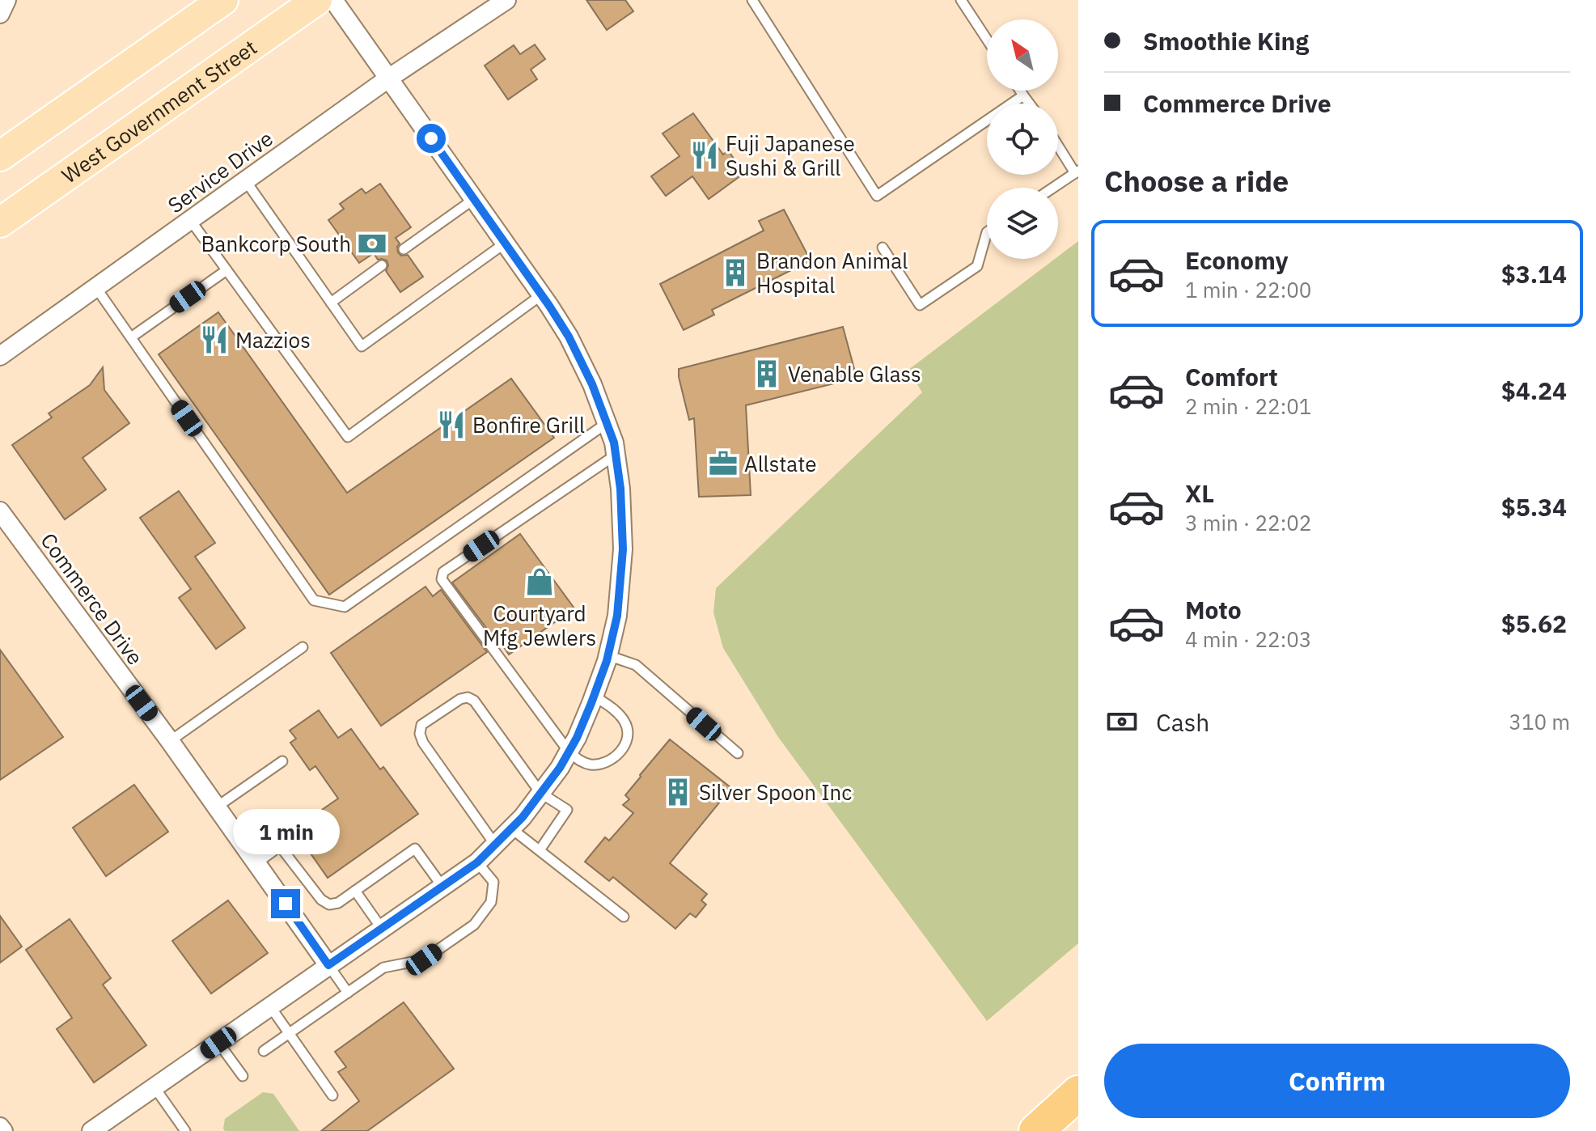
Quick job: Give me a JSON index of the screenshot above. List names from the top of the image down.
{
  "streets": {
    "main road": ["West Government Street"],
    "street": ["Service Drive", "Commerce Drive"]
  },
  "places": {
    "restaurant": ["Fuji Japanese Sushi & Grill", "Mazzios", "Bonfire Grill"],
    "bank": ["Bankcorp South"],
    "building": ["Brandon Animal Hospital", "Venable Glass", "Silver Spoon Inc"],
    "office": ["Allstate"],
    "shop": ["Courtyard Mfg Jewlers"]
  },
  "north": "top left",
  "page": {
    "banner": ["Smoothie King", "Commerce Drive"],
    "heading": "Choose a ride",
    "list": [
      {
        "name": "Economy",
        "note": "1 min · 22:00",
        "value": "$3.14"
      },
      {
        "name": "Comfort",
        "note": "2 min · 22:01",
        "value": "$4.24"
      },
      {
        "name": "XL",
        "note": "3 min · 22:02",
        "value": "$5.34"
      },
      {
        "name": "Moto",
        "note": "4 min · 22:03",
        "value": "$5.62"
      }
    ],
    "pay": ["Cash", "310 m"],
    "bubble": "1 min",
    "buttons": "Confirm"
  }
}
